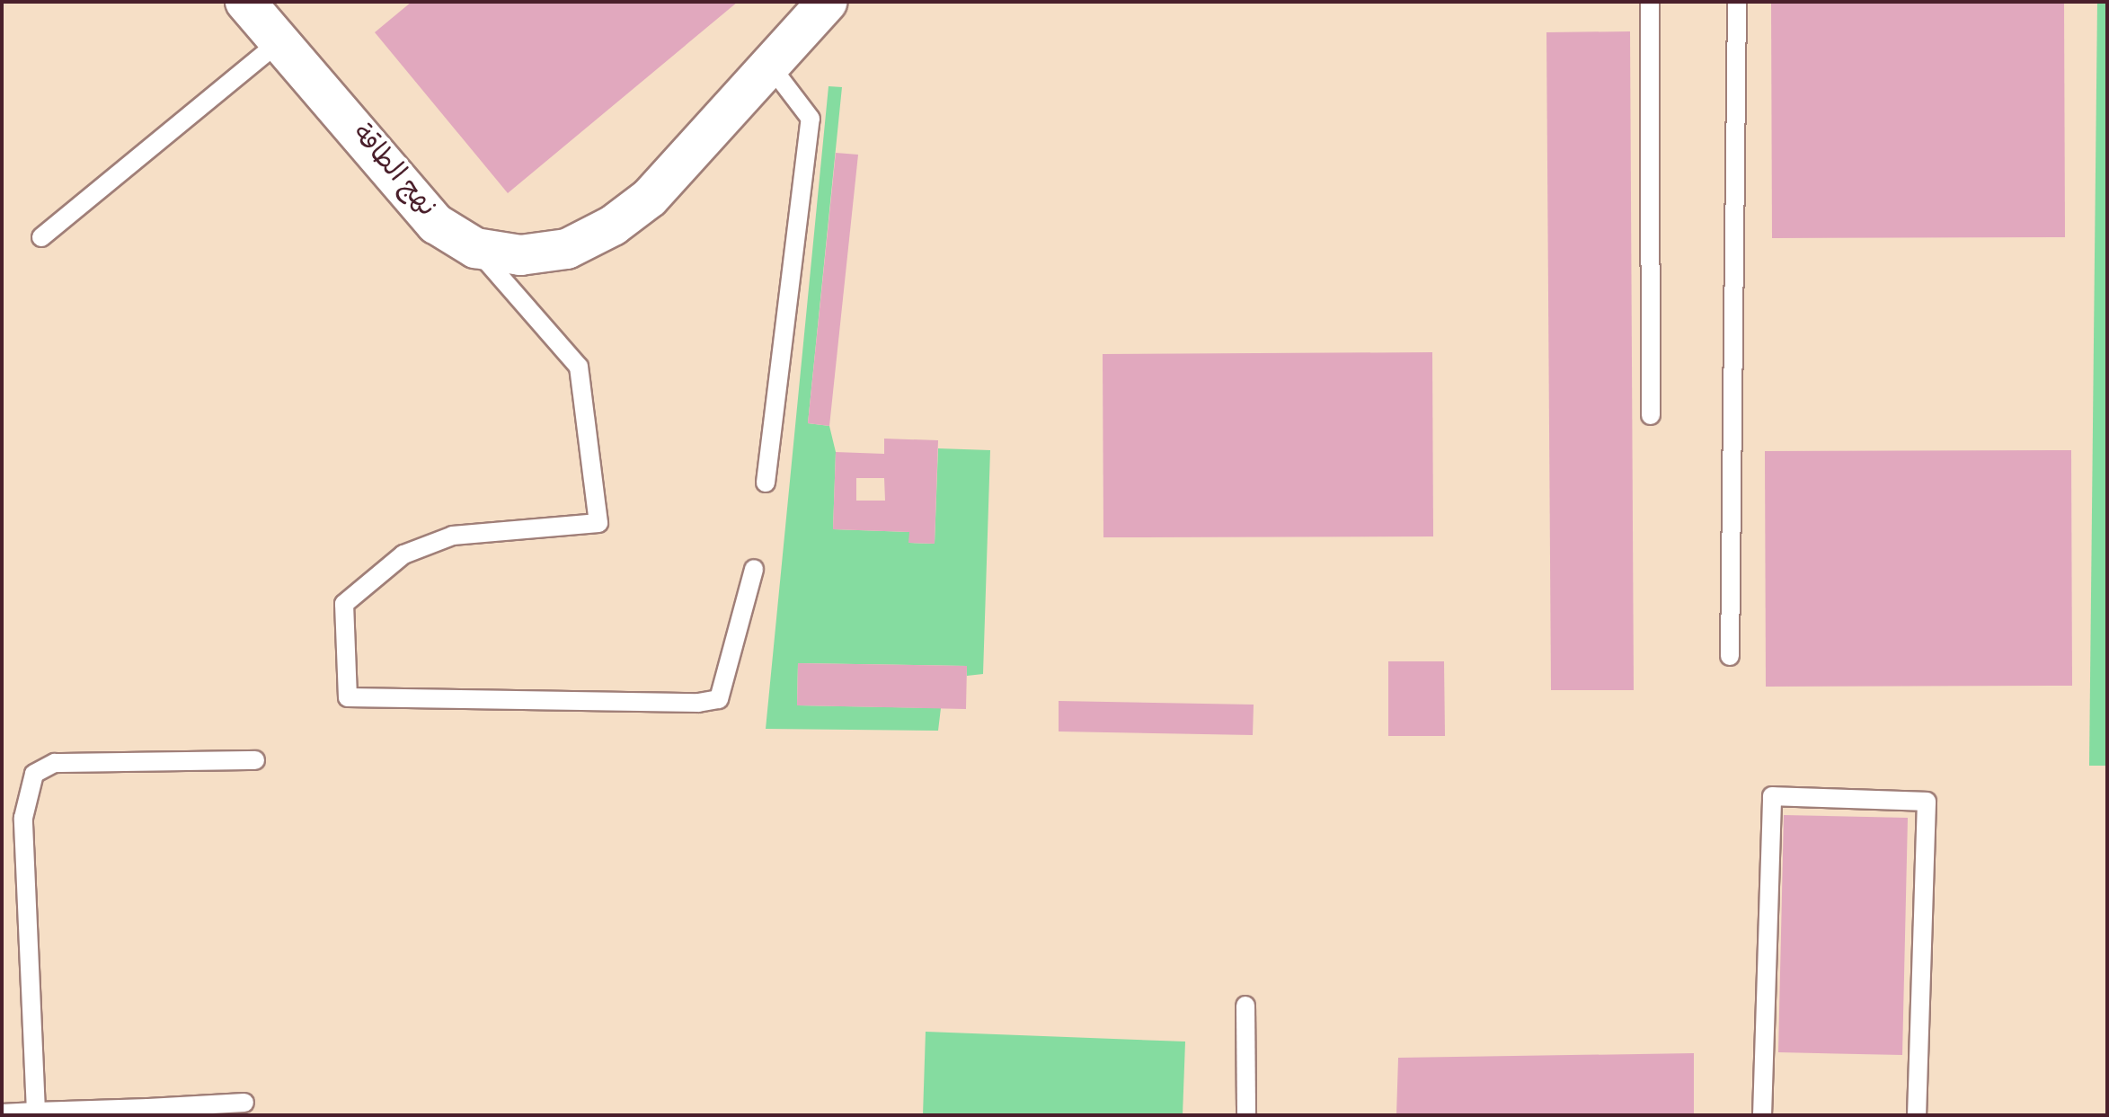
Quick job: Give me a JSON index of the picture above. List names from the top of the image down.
{
  "streets": {
    "street": ["نهج الطاقة"]
  }
}
